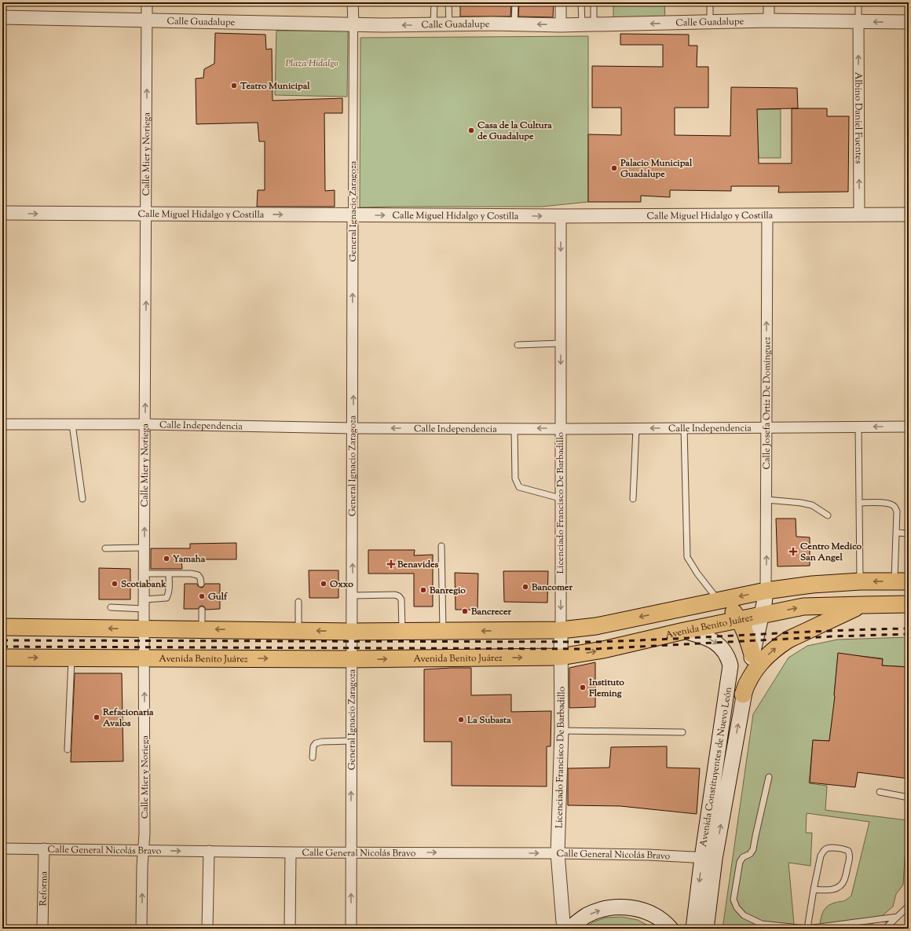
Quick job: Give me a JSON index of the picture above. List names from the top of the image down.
{
  "streets": {
    "main road": ["Avenida Benito Juárez", "Avenida Constituyentes de Nuevo León"],
    "street": [
      "Calle Guadalupe",
      "Albino Daniel Fuentes",
      "Calle Mier y Noriega",
      "General Ignacio Zaragoza",
      "Calle Miguel Hidalgo y Costilla",
      "Calle Josefa Ortiz De Domínguez",
      "Calle Independencia",
      "Licenciado Francisco De Barbadillo",
      "Calle General Nicolás Bravo",
      "Reforma"
    ]
  },
  "crossings": [
    ["Calle Guadalupe", "Albino Daniel Fuentes"],
    ["Calle Guadalupe", "Calle Mier y Noriega"],
    ["Calle Guadalupe", "General Ignacio Zaragoza"],
    ["Albino Daniel Fuentes", "Calle Miguel Hidalgo y Costilla"],
    ["Calle Mier y Noriega", "Calle Miguel Hidalgo y Costilla"],
    ["Calle Mier y Noriega", "Calle Independencia"],
    ["Calle Mier y Noriega", "Avenida Benito Juárez"],
    ["Calle Mier y Noriega", "Calle General Nicolás Bravo"],
    ["General Ignacio Zaragoza", "Calle Miguel Hidalgo y Costilla"],
    ["General Ignacio Zaragoza", "Calle Independencia"],
    ["General Ignacio Zaragoza", "Avenida Benito Juárez"],
    ["General Ignacio Zaragoza", "Calle General Nicolás Bravo"],
    ["Calle Miguel Hidalgo y Costilla", "Calle Josefa Ortiz De Domínguez"],
    ["Calle Miguel Hidalgo y Costilla", "Licenciado Francisco De Barbadillo"],
    ["Calle Josefa Ortiz De Domínguez", "Calle Independencia"],
    ["Calle Josefa Ortiz De Domínguez", "Avenida Constituyentes de Nuevo León"],
    ["Calle Independencia", "Licenciado Francisco De Barbadillo"],
    ["Licenciado Francisco De Barbadillo", "Avenida Benito Juárez"],
    ["Licenciado Francisco De Barbadillo", "Calle General Nicolás Bravo"],
    ["Avenida Benito Juárez", "Avenida Constituyentes de Nuevo León"],
    ["Avenida Constituyentes de Nuevo León", "Calle General Nicolás Bravo"],
    ["Calle General Nicolás Bravo", "Reforma"]
  ],
  "one_way": [
    "Albino Daniel Fuentes",
    "Calle Mier y Noriega",
    "General Ignacio Zaragoza",
    "Calle Miguel Hidalgo y Costilla",
    "Calle Josefa Ortiz De Domínguez",
    "Licenciado Francisco De Barbadillo",
    "Calle General Nicolás Bravo"
  ],
  "parks": ["Plaza Hidalgo"],
  "places": {
    "other": [
      "Teatro Municipal",
      "Casa de la Cultura de Guadalupe",
      "Palacio Municipal Guadalupe",
      "Yamaha",
      "Scotiabank",
      "Oxxo",
      "Bancomer",
      "Banregio",
      "Gulf",
      "Bancrecer",
      "Instituto Fleming",
      "Refacionaria Avalos",
      "La Subasta"
    ],
    "health": ["Centro Medico San Angel", "Benavides"]
  }
}
